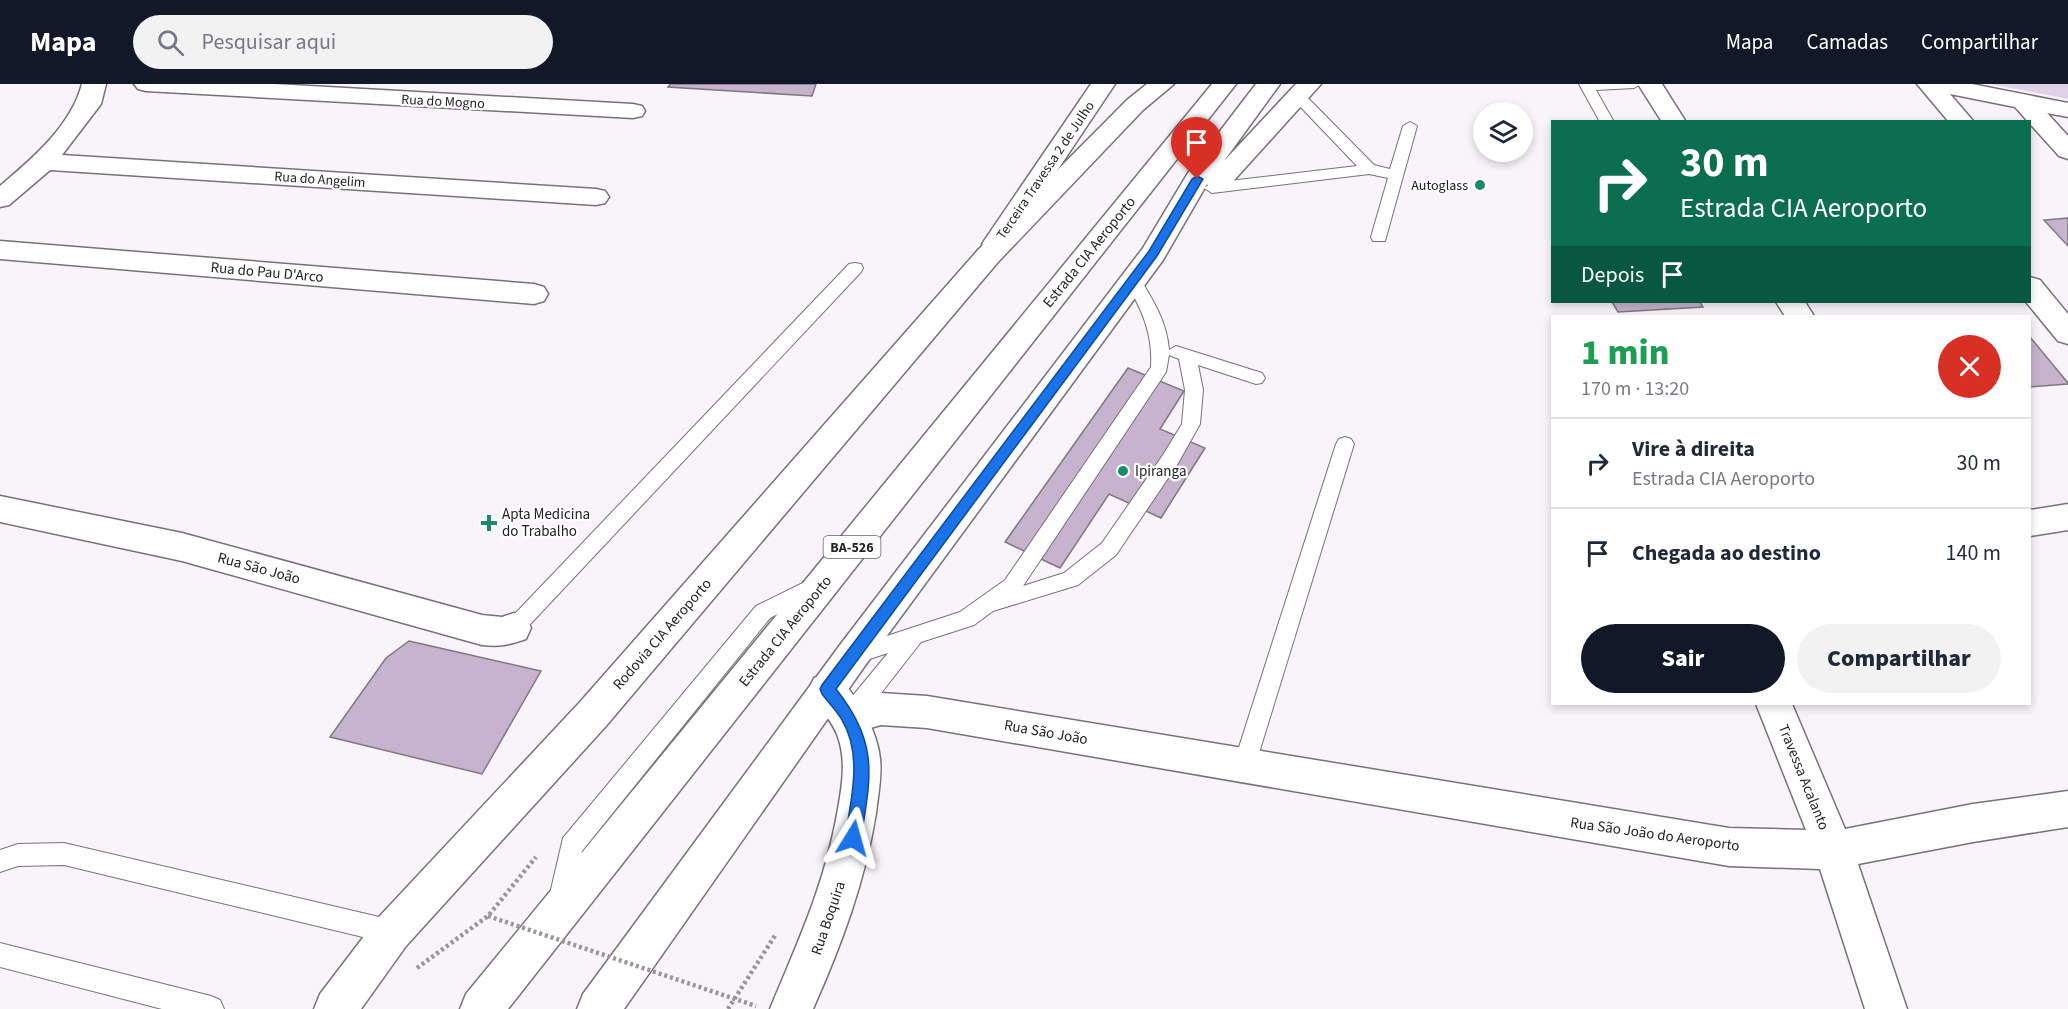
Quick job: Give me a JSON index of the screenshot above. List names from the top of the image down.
{
  "streets": {
    "main road": [
      "Rua do Mogno",
      "Terceira Travessa 2 de Julho",
      "Rua do Angelim",
      "Estrada CIA Aeroporto",
      "Rua do Pau D'Arco",
      "BA-526",
      "Rua São João",
      "Rodovia CIA Aeroporto",
      "Travessa Acalanto",
      "Rua São João do Aeroporto",
      "Rua Boquira"
    ]
  },
  "crossings": [
    ["Terceira Travessa 2 de Julho", "Rodovia CIA Aeroporto"],
    ["Rua São João", "Rua São João do Aeroporto"],
    ["Rua São João", "Rua Boquira"],
    ["Travessa Acalanto", "Rua São João do Aeroporto"]
  ],
  "places": {
    "other": ["Autoglass", "Ipiranga"],
    "health": ["Apta Medicina do Trabalho"]
  },
  "page": {
    "header": "Mapa",
    "search": "Pesquisar aqui",
    "nav": ["Mapa", "Camadas", "Compartilhar"],
    "turn": ["30 m", "Estrada CIA Aeroporto"],
    "then": "Depois",
    "heading": ["1 min", "170 m · 13:20"],
    "list": [
      {
        "name": "Vire à direita",
        "note": "Estrada CIA Aeroporto",
        "value": "30 m"
      },
      {
        "name": "Chegada ao destino",
        "value": "140 m"
      }
    ],
    "buttons": ["Sair", "Compartilhar"]
  }
}
